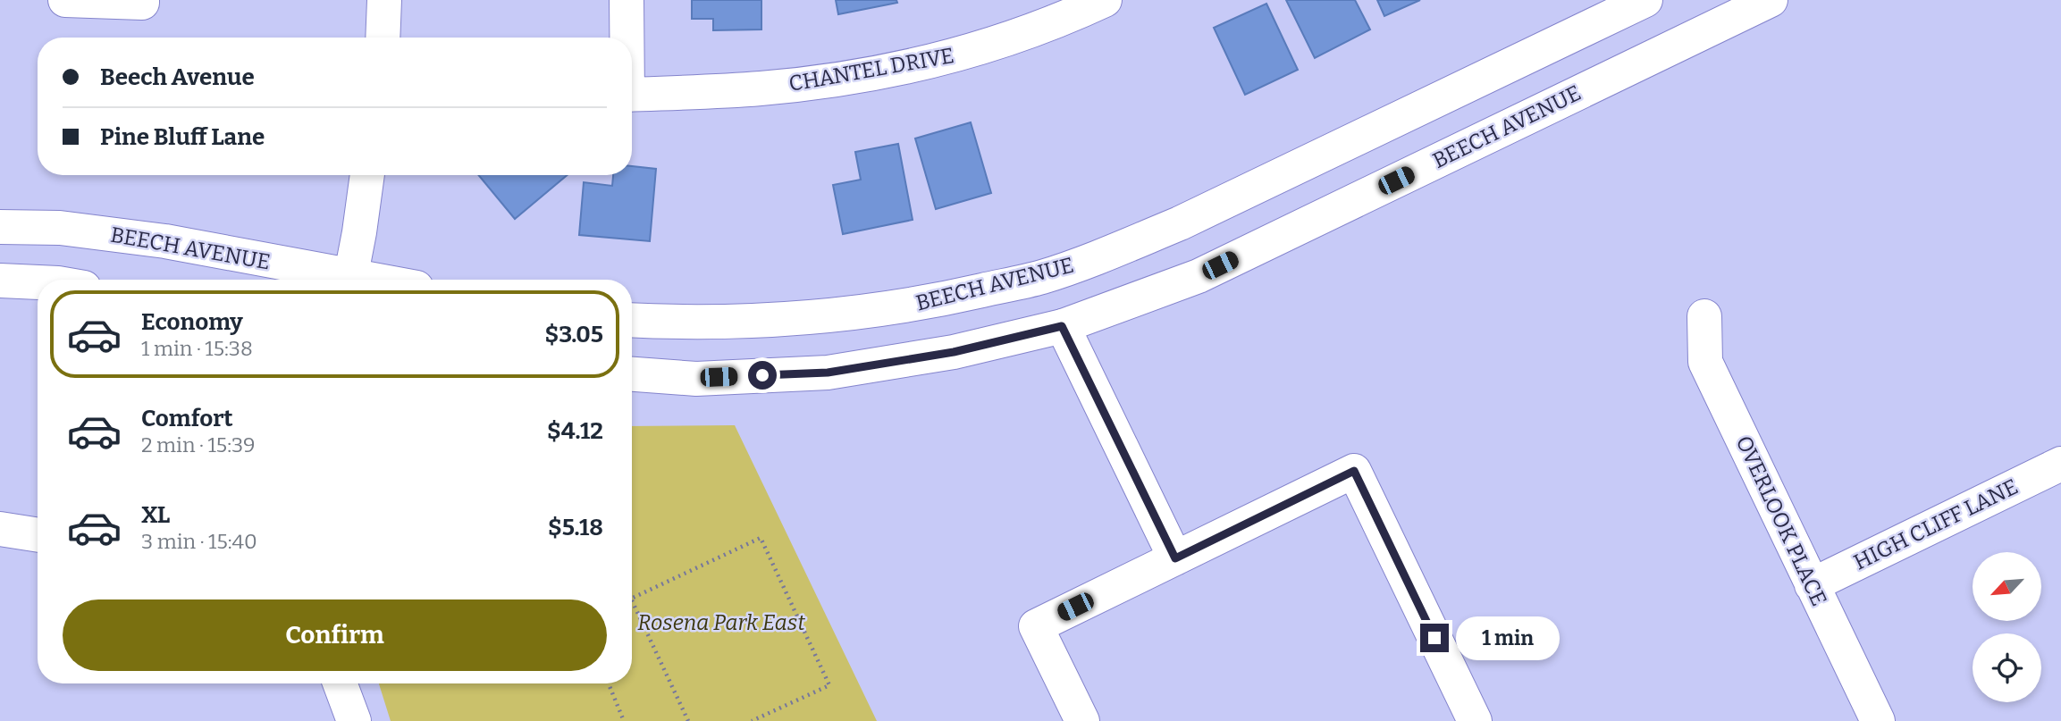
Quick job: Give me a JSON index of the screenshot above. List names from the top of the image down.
{
  "streets": {
    "main road": [
      "CHANTEL DRIVE",
      "BEECH AVENUE",
      "OVERLOOK PLACE",
      "HIGH CLIFF LANE"
    ]
  },
  "crossings": [
    ["OVERLOOK PLACE", "HIGH CLIFF LANE"]
  ],
  "parks": ["Rosena Park East"],
  "north": "bottom left",
  "page": {
    "banner": ["Beech Avenue", "Pine Bluff Lane"],
    "list": [
      {
        "name": "Economy",
        "note": "1 min · 15:38",
        "value": "$3.05"
      },
      {
        "name": "Comfort",
        "note": "2 min · 15:39",
        "value": "$4.12"
      },
      {
        "name": "XL",
        "note": "3 min · 15:40",
        "value": "$5.18"
      }
    ],
    "buttons": "Confirm",
    "bubble": "1 min"
  }
}
